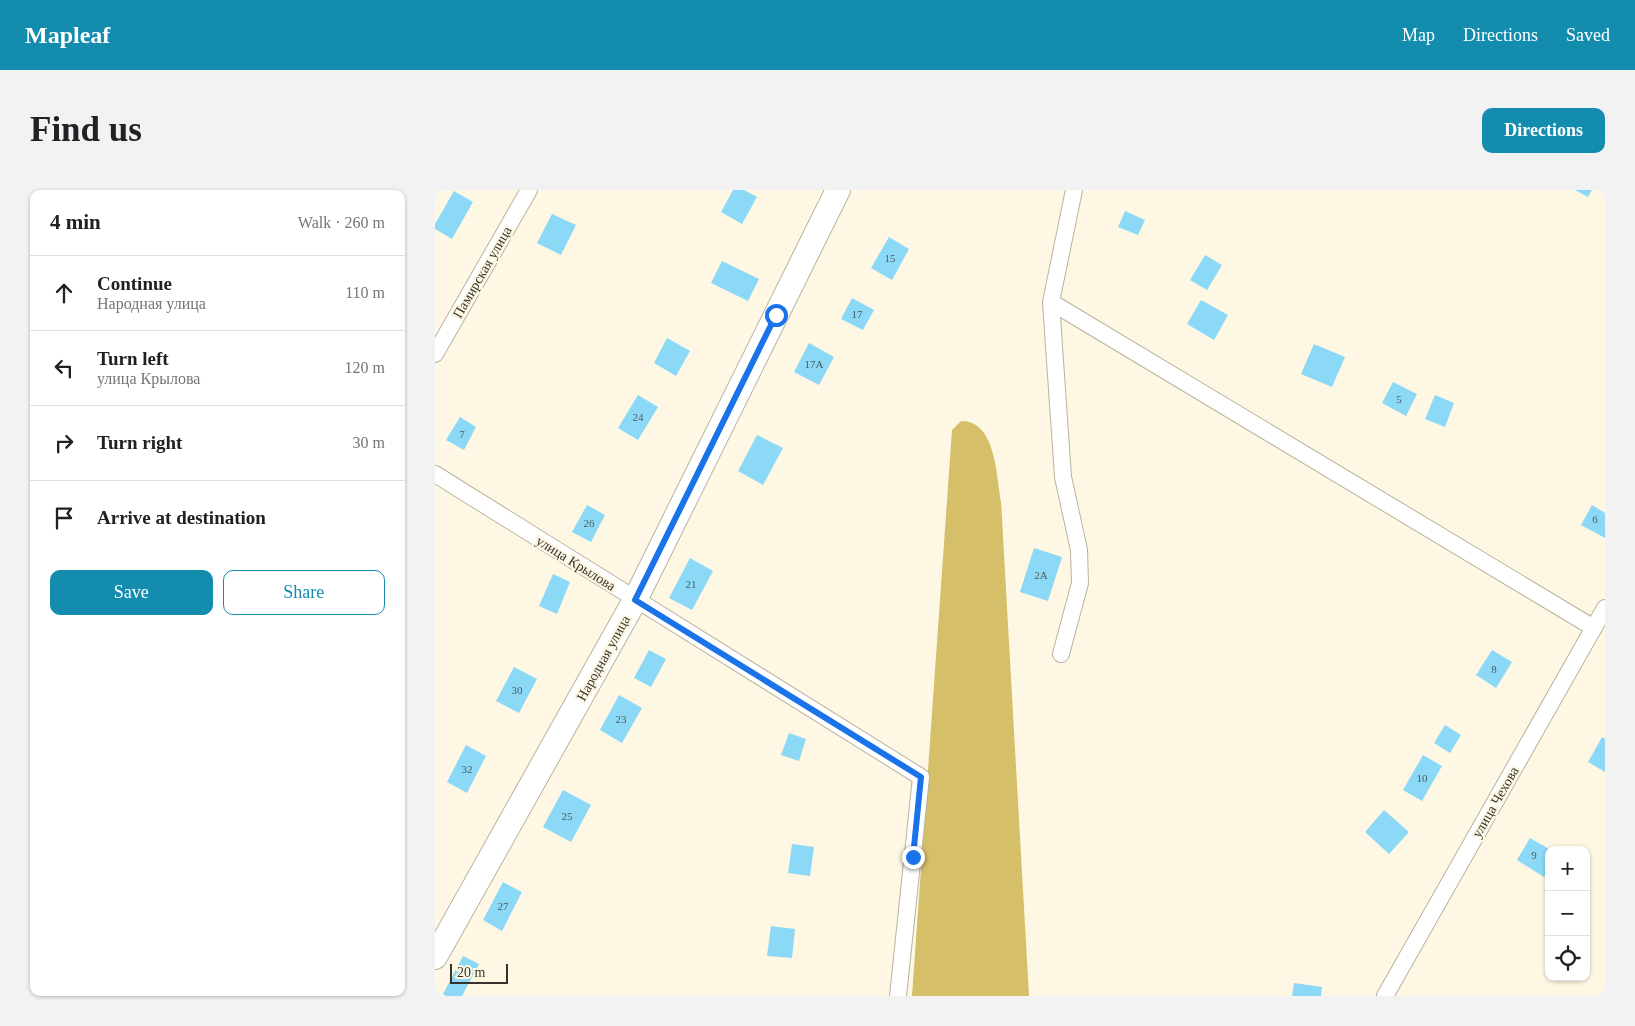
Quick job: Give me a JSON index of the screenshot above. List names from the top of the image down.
{
  "streets": {
    "street": [
      "Памирская улица",
      "улица Крылова",
      "Народная улица",
      "улица Чехова"
    ]
  },
  "crossings": [
    ["улица Крылова", "Народная улица"]
  ],
  "house_numbers": [
    "15",
    "17",
    "17А",
    "5",
    "24",
    "7",
    "6",
    "26",
    "2А",
    "21",
    "8",
    "30",
    "23",
    "32",
    "10",
    "25",
    "9",
    "27"
  ],
  "scale_bar": "20 m",
  "page": {
    "header": "Mapleaf",
    "nav": ["Map", "Directions", "Saved"],
    "buttons": [
      "Directions",
      ["Save", "Share"]
    ],
    "title": "Find us",
    "heading": ["4 min", "Walk · 260 m"],
    "list": [
      ["Continue", "Народная улица", "110 m"],
      ["Turn left", "улица Крылова", "120 m"],
      ["Turn right", "30 m"],
      "Arrive at destination"
    ],
    "map_buttons": ["+", "−"],
    "scale": "20 m"
  }
}
